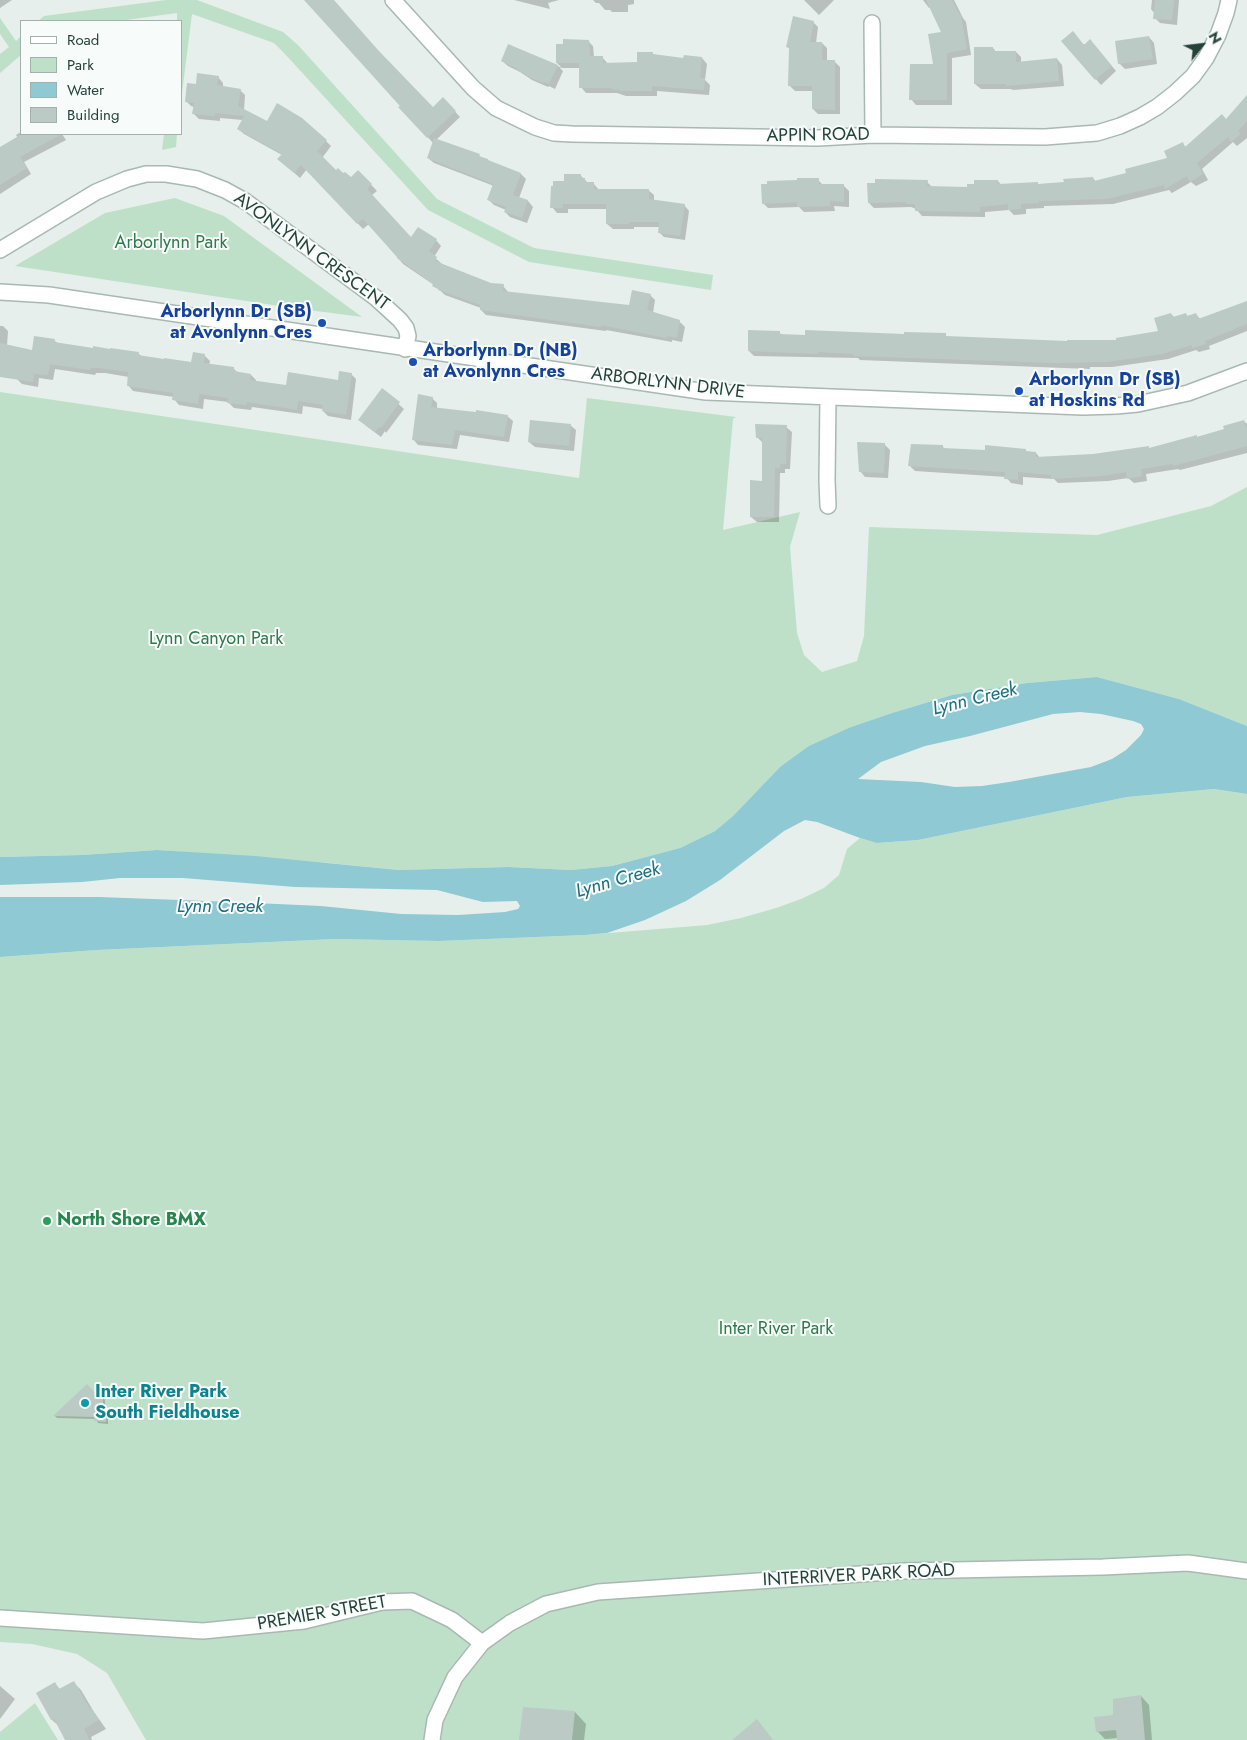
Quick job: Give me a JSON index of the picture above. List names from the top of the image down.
{
  "streets": {
    "street": [
      "APPIN ROAD",
      "AVONLYNN CRESCENT",
      "ARBORLYNN DRIVE",
      "INTERRIVER PARK ROAD",
      "PREMIER STREET"
    ]
  },
  "crossings": [
    ["AVONLYNN CRESCENT", "ARBORLYNN DRIVE"],
    ["INTERRIVER PARK ROAD", "PREMIER STREET"]
  ],
  "water": ["Lynn Creek"],
  "parks": ["Arborlynn Park", "Lynn Canyon Park", "Inter River Park"],
  "places": [
    "Arborlynn Dr (SB) at Avonlynn Cres",
    "Arborlynn Dr (NB) at Avonlynn Cres",
    "Arborlynn Dr (SB) at Hoskins Rd",
    "North Shore BMX",
    "Inter River Park South Fieldhouse"
  ],
  "legend": [
    "Road",
    "Park",
    "Water",
    "Building"
  ],
  "north": "top right"
}
